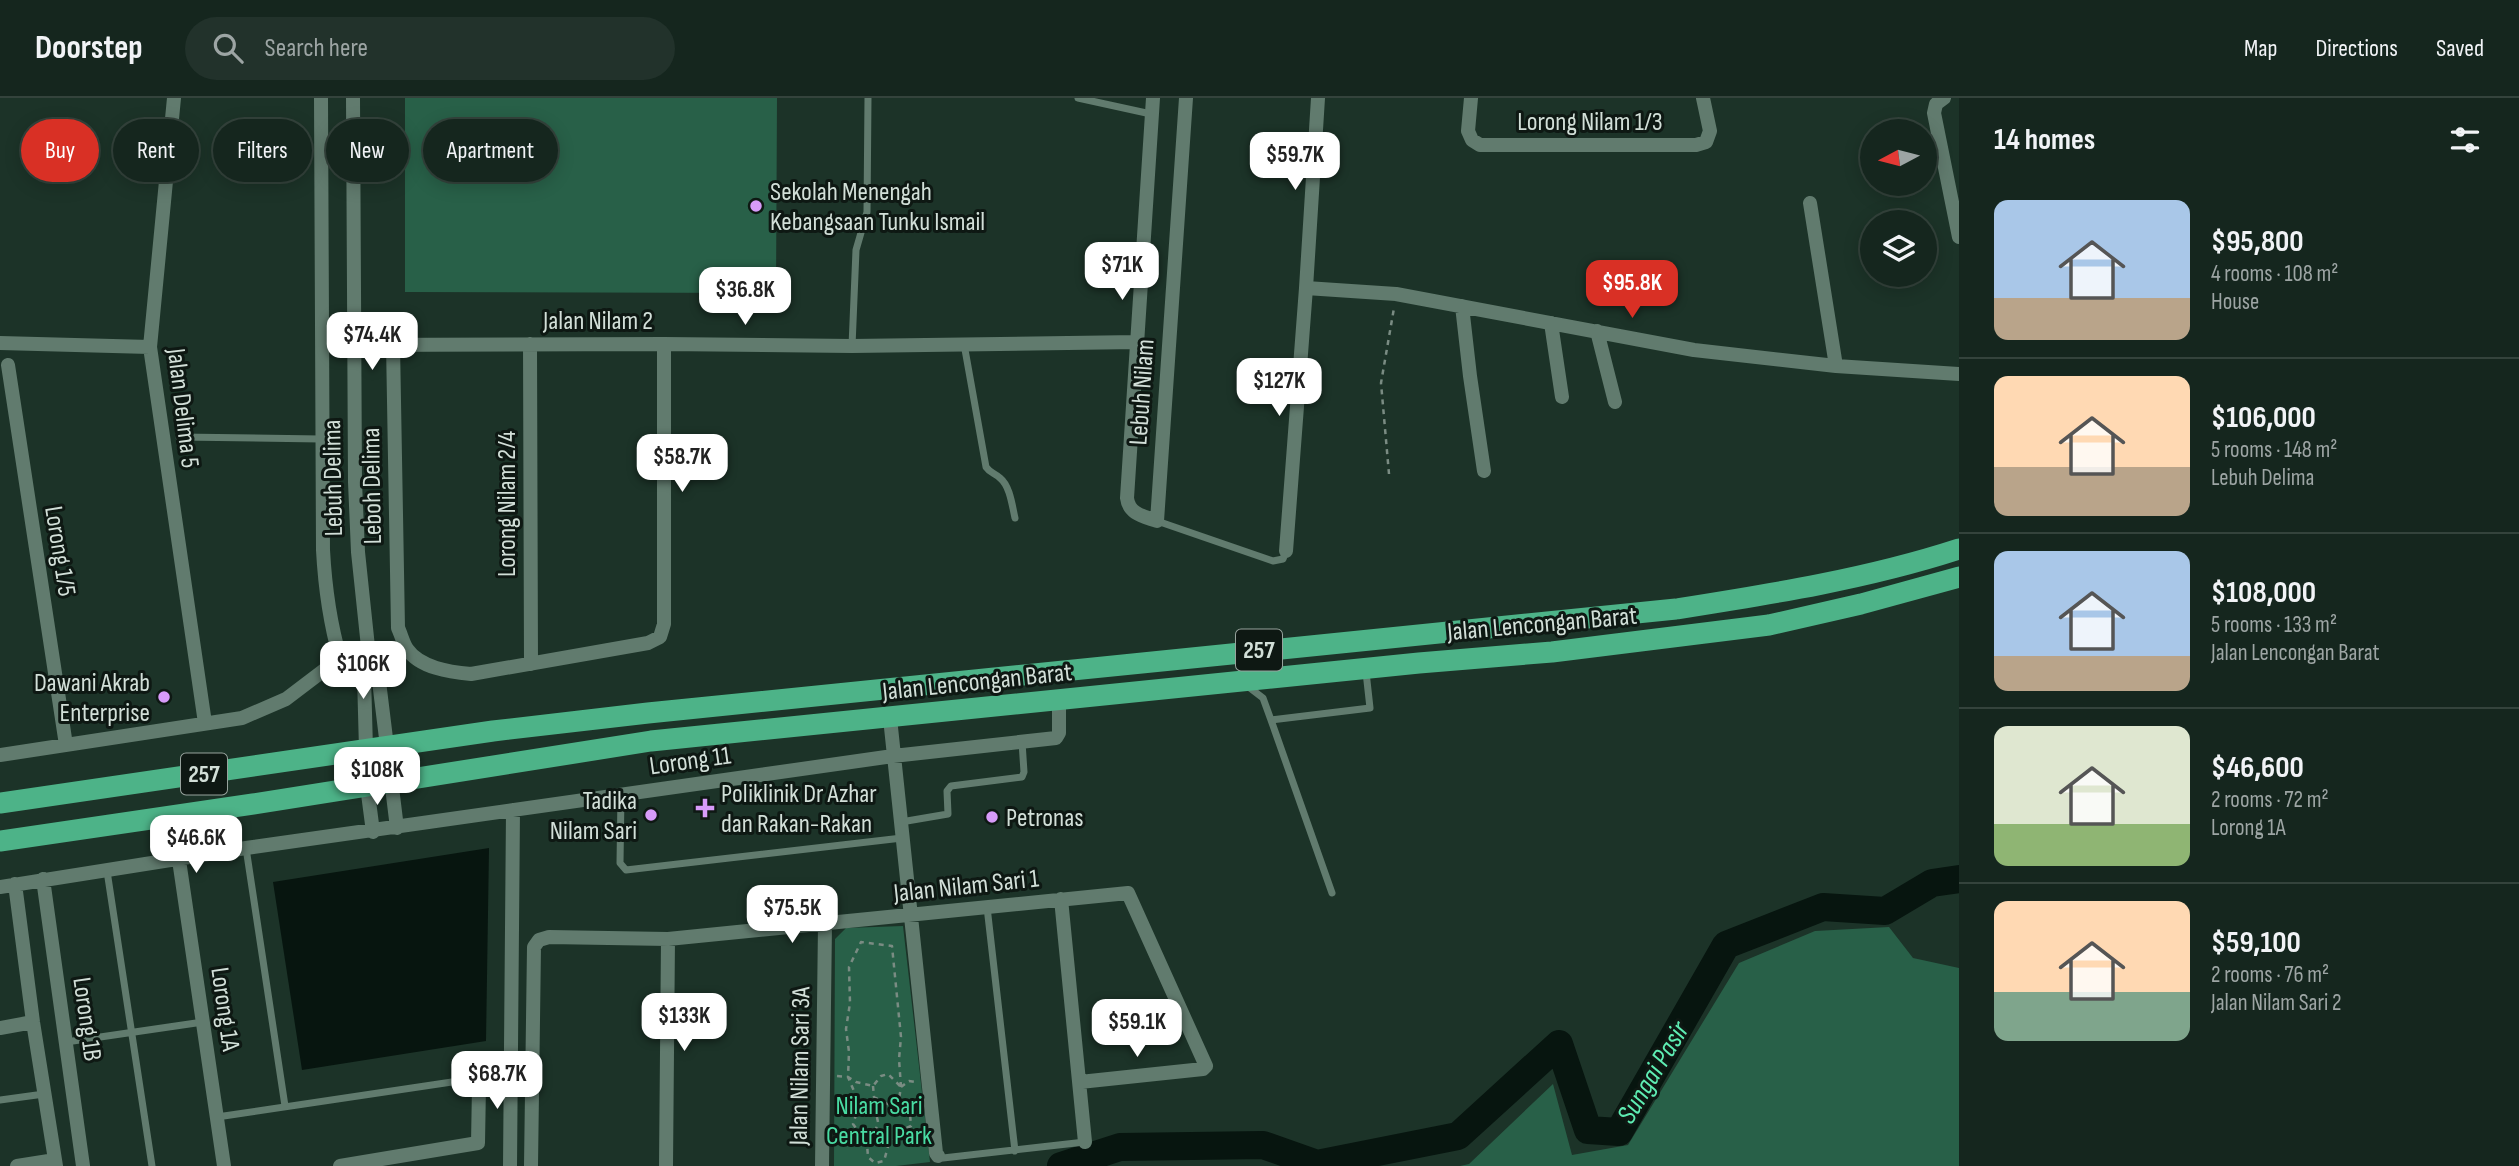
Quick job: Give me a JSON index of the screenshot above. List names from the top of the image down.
{
  "streets": {
    "highway": ["Jalan Lencongan Barat", "257"],
    "street": [
      "Lorong Nilam 1/3",
      "Jalan Nilam 2",
      "Lebuh Nilam",
      "Jalan Delima 5",
      "Lebuh Delima",
      "Leboh Delima",
      "Lorong Nilam 2/4",
      "Lorong 1/5",
      "Lorong 11",
      "Jalan Nilam Sari 1",
      "Lorong 1A",
      "Lorong 1B",
      "Jalan Nilam Sari 3A"
    ]
  },
  "crossings": [
    ["Jalan Nilam 2", "Lebuh Delima"],
    ["Jalan Nilam 2", "Leboh Delima"],
    ["Jalan Nilam 2", "Lorong Nilam 2/4"],
    ["Lebuh Delima", "Jalan Lencongan Barat"],
    ["Leboh Delima", "Lorong Nilam 2/4"],
    ["Jalan Lencongan Barat", "Lorong 11"],
    ["Lorong 11", "Lorong 1A"],
    ["Lorong 11", "Lorong 1B"],
    ["Jalan Nilam Sari 1", "Jalan Nilam Sari 3A"]
  ],
  "water": ["Sungai Pasir"],
  "parks": ["Nilam Sari Central Park"],
  "places": {
    "other": [
      "Sekolah Menengah Kebangsaan Tunku Ismail",
      "Dawani Akrab Enterprise",
      "Tadika Nilam Sari",
      "Petronas"
    ],
    "health": ["Poliklinik Dr Azhar dan Rakan-Rakan"]
  },
  "north": "left",
  "page": {
    "header": "Doorstep",
    "search": "Search here",
    "nav": ["Map", "Directions", "Saved"],
    "heading": "14 homes",
    "chip": [
      "Buy",
      "Rent",
      "Filters",
      "New",
      "Apartment"
    ],
    "price": [
      "$59.7K",
      "$71K",
      "$95.8K",
      "$36.8K",
      "$74.4K",
      "$127K",
      "$58.7K",
      "$106K",
      "$108K",
      "$46.6K",
      "$75.5K",
      "$133K",
      "$59.1K",
      "$68.7K"
    ],
    "list": [
      {
        "name": "$95,800",
        "note": "4 rooms · 108 m² · House"
      },
      {
        "name": "$106,000",
        "note": "5 rooms · 148 m² · Lebuh Delima"
      },
      {
        "name": "$108,000",
        "note": "5 rooms · 133 m² · Jalan Lencongan Barat"
      },
      {
        "name": "$46,600",
        "note": "2 rooms · 72 m² · Lorong 1A"
      },
      {
        "name": "$59,100",
        "note": "2 rooms · 76 m² · Jalan Nilam Sari 2"
      }
    ]
  }
}
